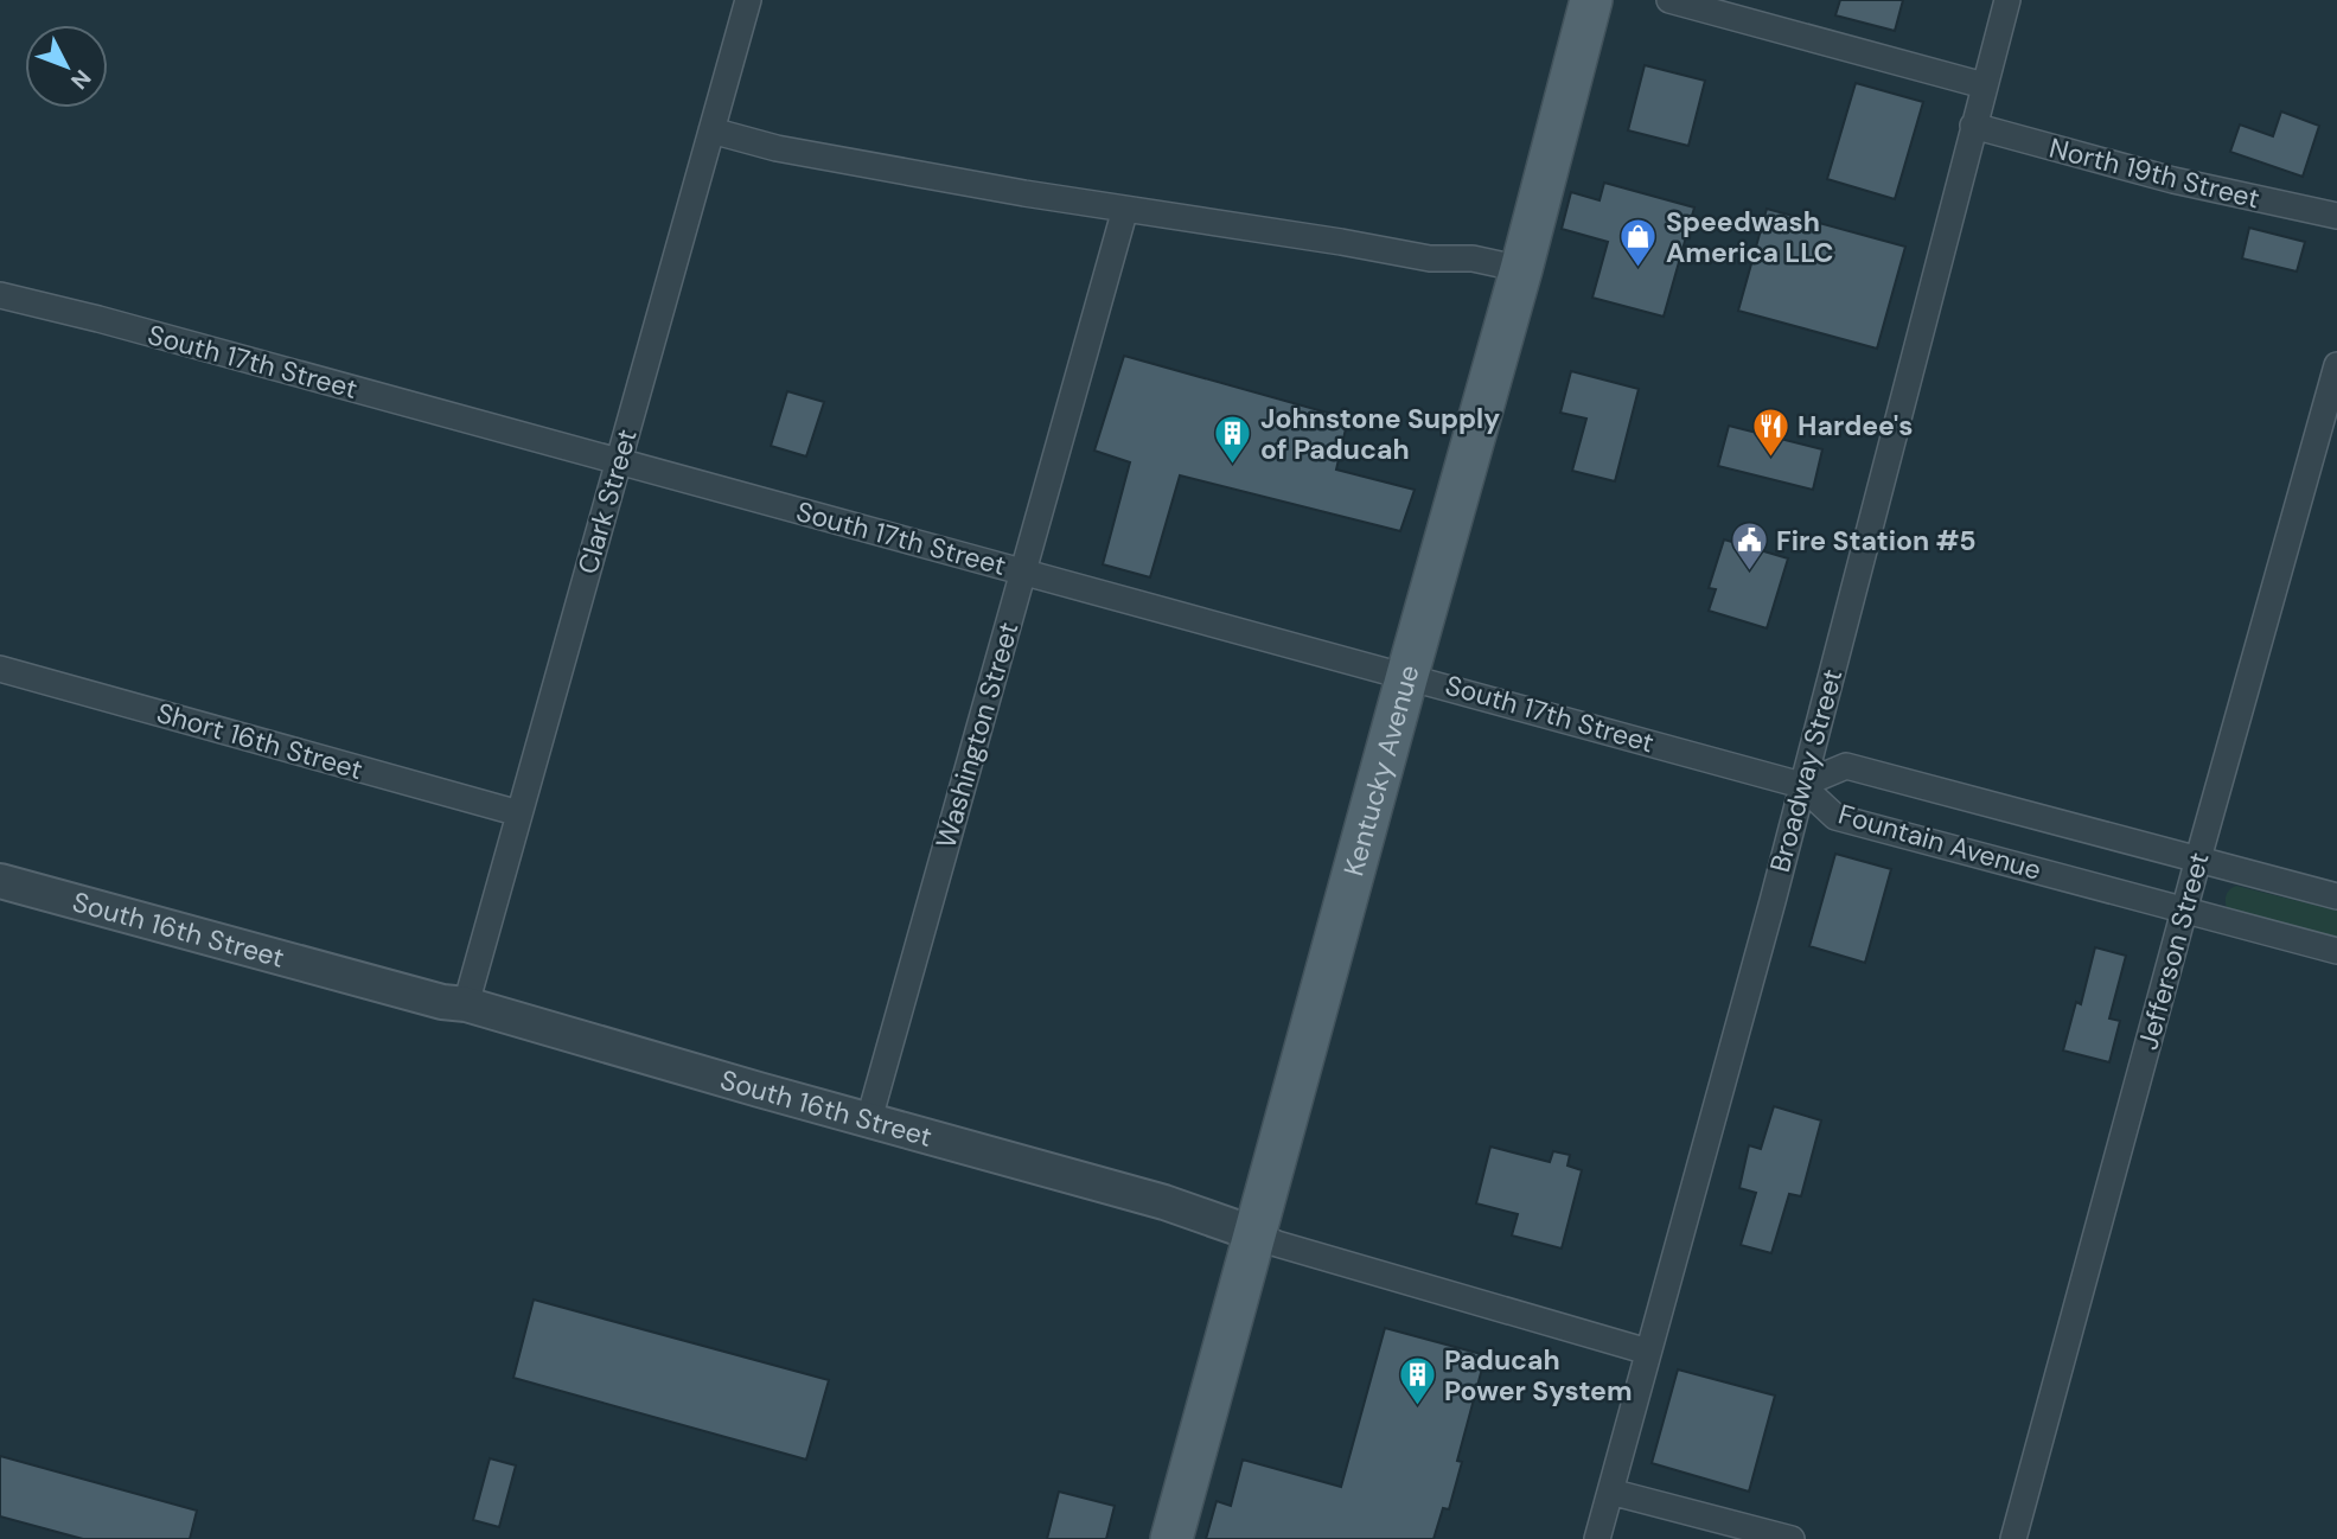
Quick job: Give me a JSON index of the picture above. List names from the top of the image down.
{
  "streets": {
    "main road": ["Kentucky Avenue"],
    "street": [
      "North 19th Street",
      "South 17th Street",
      "Clark Street",
      "Washington Street",
      "Short 16th Street",
      "Broadway Street",
      "Fountain Avenue",
      "South 16th Street",
      "Jefferson Street"
    ]
  },
  "crossings": [
    ["North 19th Street", "Broadway Street"],
    ["South 17th Street", "Clark Street"],
    ["South 17th Street", "Washington Street"],
    ["South 17th Street", "Kentucky Avenue"],
    ["South 17th Street", "Broadway Street"],
    ["South 17th Street", "Fountain Avenue"],
    ["Clark Street", "Short 16th Street"],
    ["Clark Street", "South 16th Street"],
    ["Washington Street", "South 16th Street"],
    ["Kentucky Avenue", "South 16th Street"],
    ["Broadway Street", "Fountain Avenue"],
    ["Broadway Street", "South 16th Street"],
    ["Fountain Avenue", "Jefferson Street"]
  ],
  "places": {
    "shop": ["Speedwash America LLC"],
    "restaurant": ["Hardee's"],
    "building": ["Johnstone Supply of Paducah", "Paducah Power System"],
    "public building": ["Fire Station #5"]
  },
  "north": "bottom right"
}
